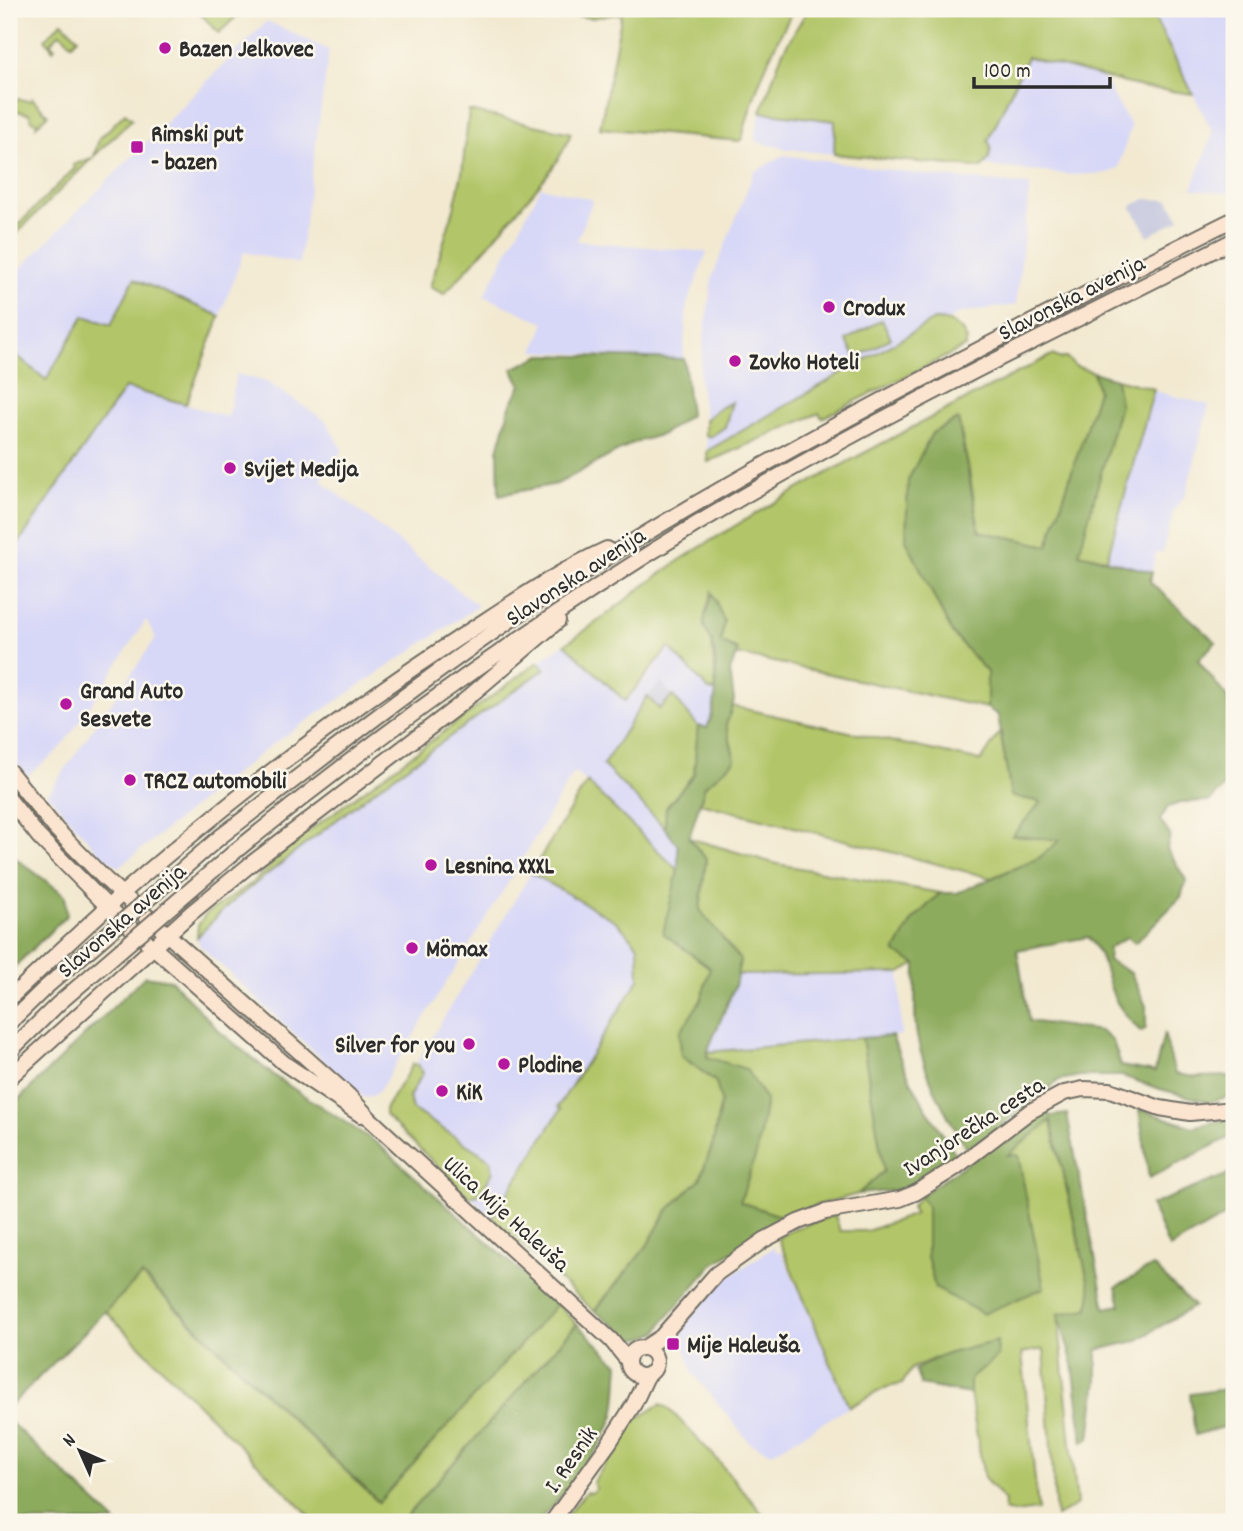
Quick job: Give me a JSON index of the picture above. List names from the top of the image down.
{
  "streets": {
    "main road": [
      "Slavonska avenija",
      "Ivanjorečka cesta",
      "Ulica Mije Haleuša",
      "I. Resnik"
    ]
  },
  "crossings": [
    ["Ivanjorečka cesta", "Ulica Mije Haleuša"],
    ["Ivanjorečka cesta", "I. Resnik"],
    ["Ulica Mije Haleuša", "I. Resnik"]
  ],
  "places": {
    "other": [
      "Bazen Jelkovec",
      "Crodux",
      "Zovko Hoteli",
      "Svijet Medija",
      "Grand Auto Sesvete",
      "TRCZ automobili",
      "Lesnina XXXL",
      "Mömax",
      "Silver for you",
      "Plodine",
      "KiK"
    ],
    "transit": ["Rimski put - bazen", "Mije Haleuša"]
  },
  "scale_bar": "100 m",
  "north": "top left"
}
